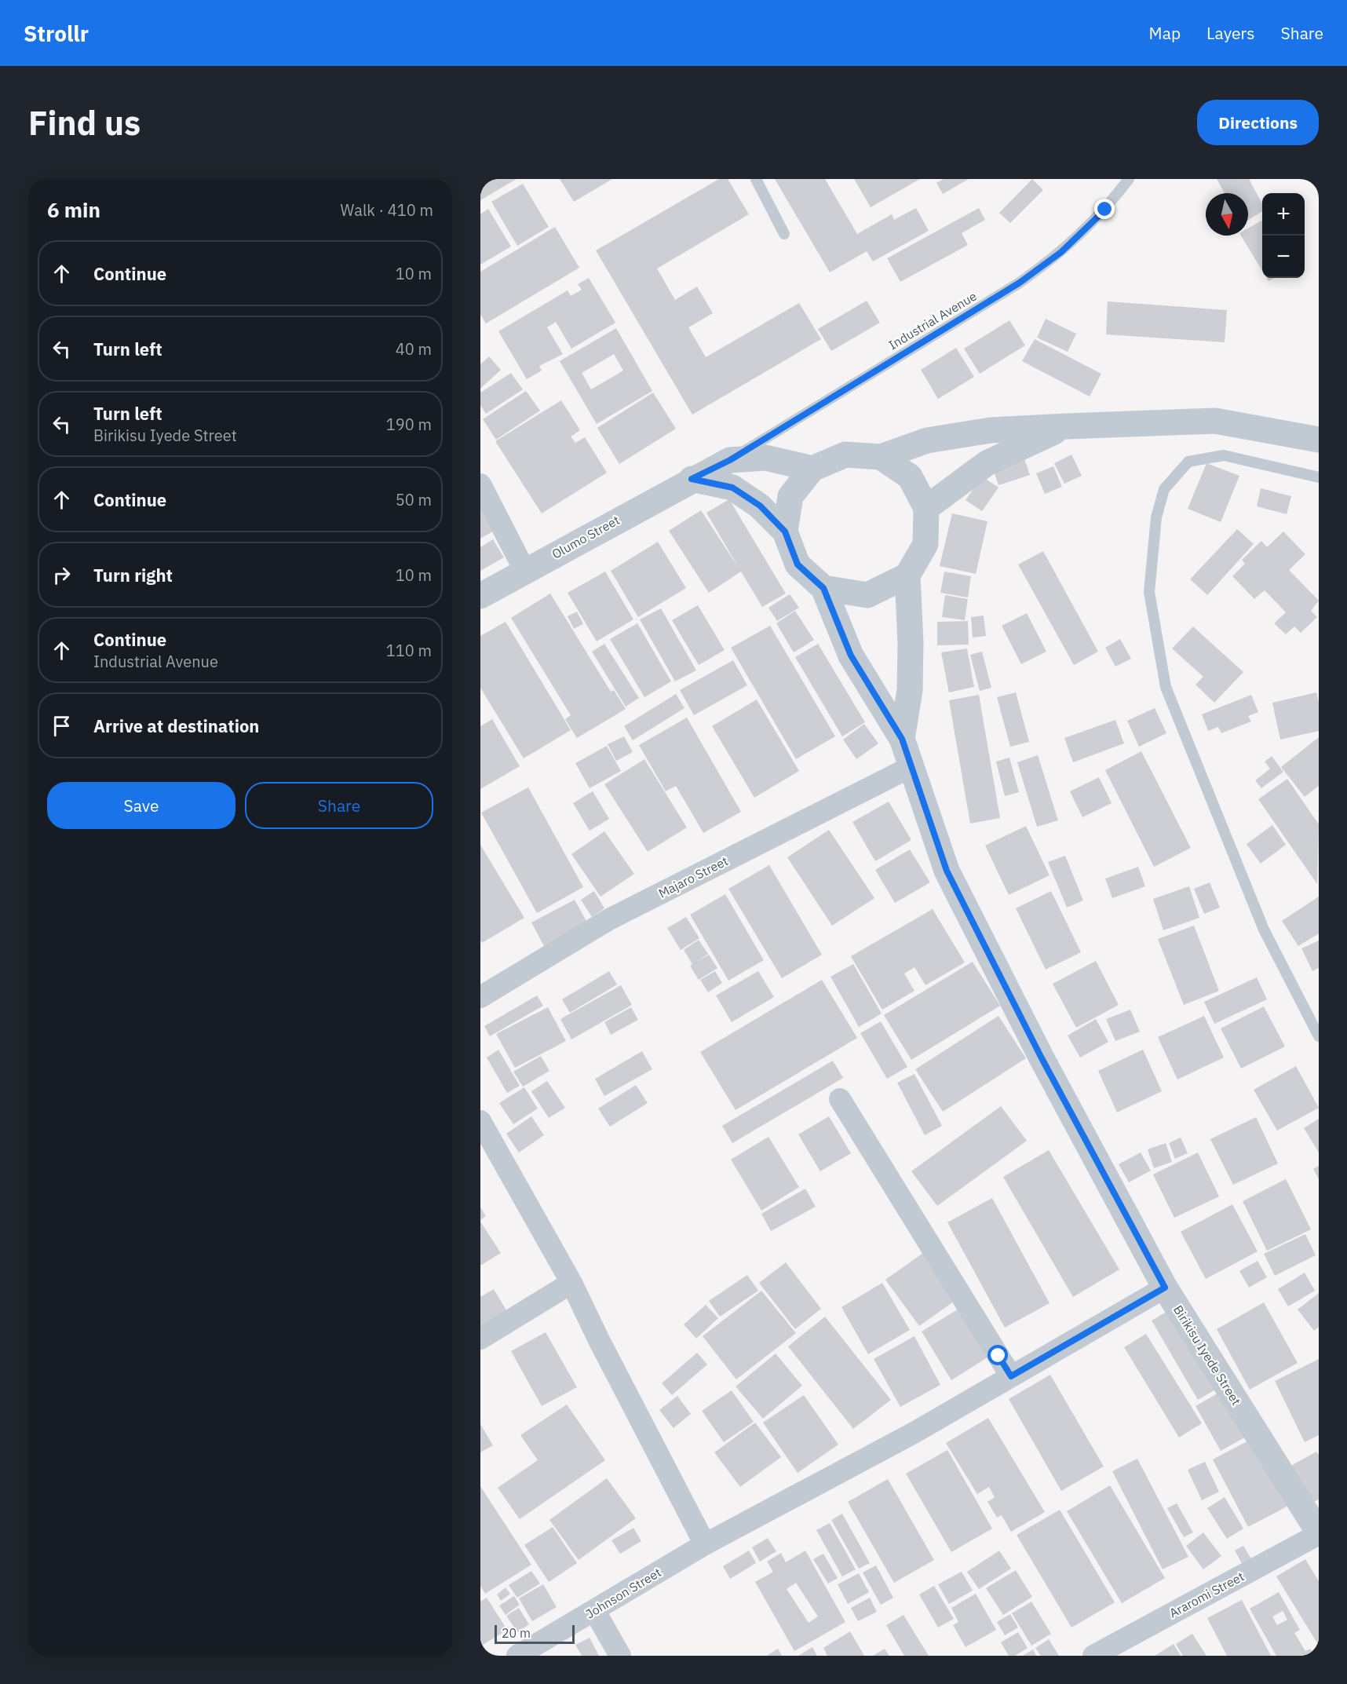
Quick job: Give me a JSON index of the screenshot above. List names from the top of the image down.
{
  "streets": {
    "street": [
      "Olumo Street",
      "Majaro Street",
      "Birikisu Iyede Street",
      "Johnson Street",
      "Araromi Street"
    ],
    "lane": ["Industrial Avenue"]
  },
  "crossings": [
    ["Industrial Avenue", "Olumo Street"],
    ["Majaro Street", "Birikisu Iyede Street"],
    ["Birikisu Iyede Street", "Johnson Street"],
    ["Birikisu Iyede Street", "Araromi Street"]
  ],
  "scale_bar": "20 m",
  "north": "bottom",
  "page": {
    "header": "Strollr",
    "nav": ["Map", "Layers", "Share"],
    "buttons": [
      "Directions",
      ["Save", "Share"]
    ],
    "title": "Find us",
    "heading": ["6 min", "Walk · 410 m"],
    "map_buttons": ["+", "−"],
    "list": [
      ["Continue", "10 m"],
      ["Turn left", "40 m"],
      ["Turn left", "Birikisu Iyede Street", "190 m"],
      ["Continue", "50 m"],
      ["Turn right", "10 m"],
      ["Continue", "Industrial Avenue", "110 m"],
      "Arrive at destination"
    ],
    "scale": "20 m"
  }
}
